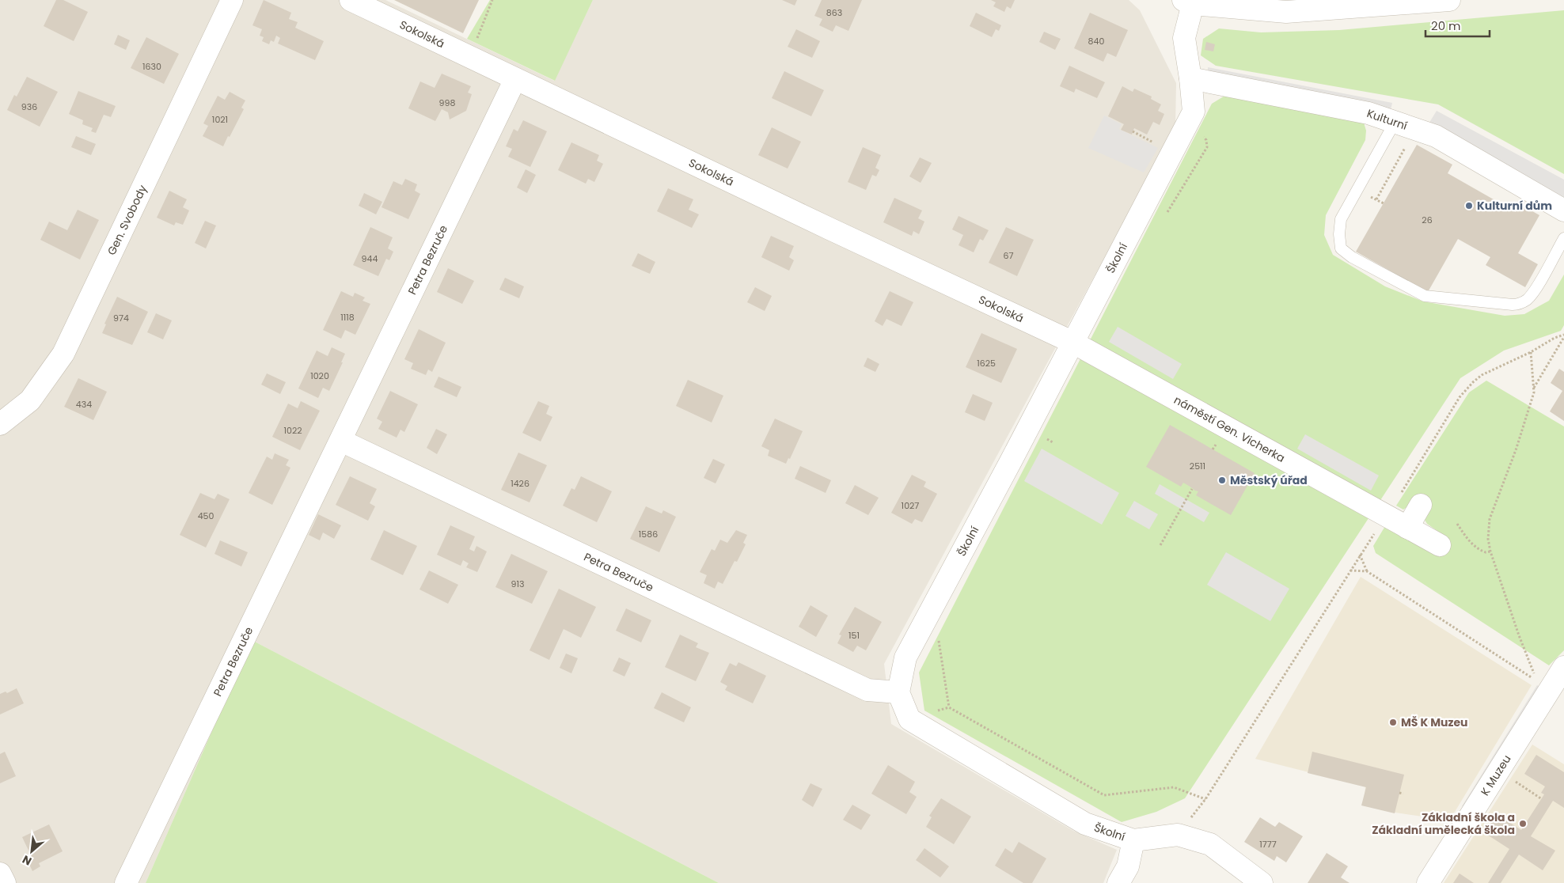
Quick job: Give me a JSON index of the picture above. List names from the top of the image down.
{
  "streets": {
    "street": [
      "Sokolská",
      "Kulturní",
      "Gen. Svobody",
      "Školní",
      "Petra Bezruče",
      "náměstí Gen. Vicherka",
      "K Muzeu"
    ]
  },
  "crossings": [
    ["Sokolská", "Školní"],
    ["Sokolská", "Petra Bezruče"],
    ["Sokolská", "náměstí Gen. Vicherka"],
    ["Kulturní", "Školní"],
    ["Školní", "Petra Bezruče"],
    ["Školní", "náměstí Gen. Vicherka"]
  ],
  "places": [
    "Kulturní dům",
    "Městský úřad",
    "MŠ K Muzeu",
    "Základní škola a Základní umělecká škola"
  ],
  "house_numbers": [
    "863",
    "840",
    "1630",
    "998",
    "936",
    "1021",
    "26",
    "67",
    "944",
    "1118",
    "974",
    "1625",
    "1020",
    "434",
    "1022",
    "2511",
    "1426",
    "1027",
    "450",
    "1586",
    "913",
    "151",
    "1777"
  ],
  "scale_bar": "20 m",
  "north": "bottom left"
}
